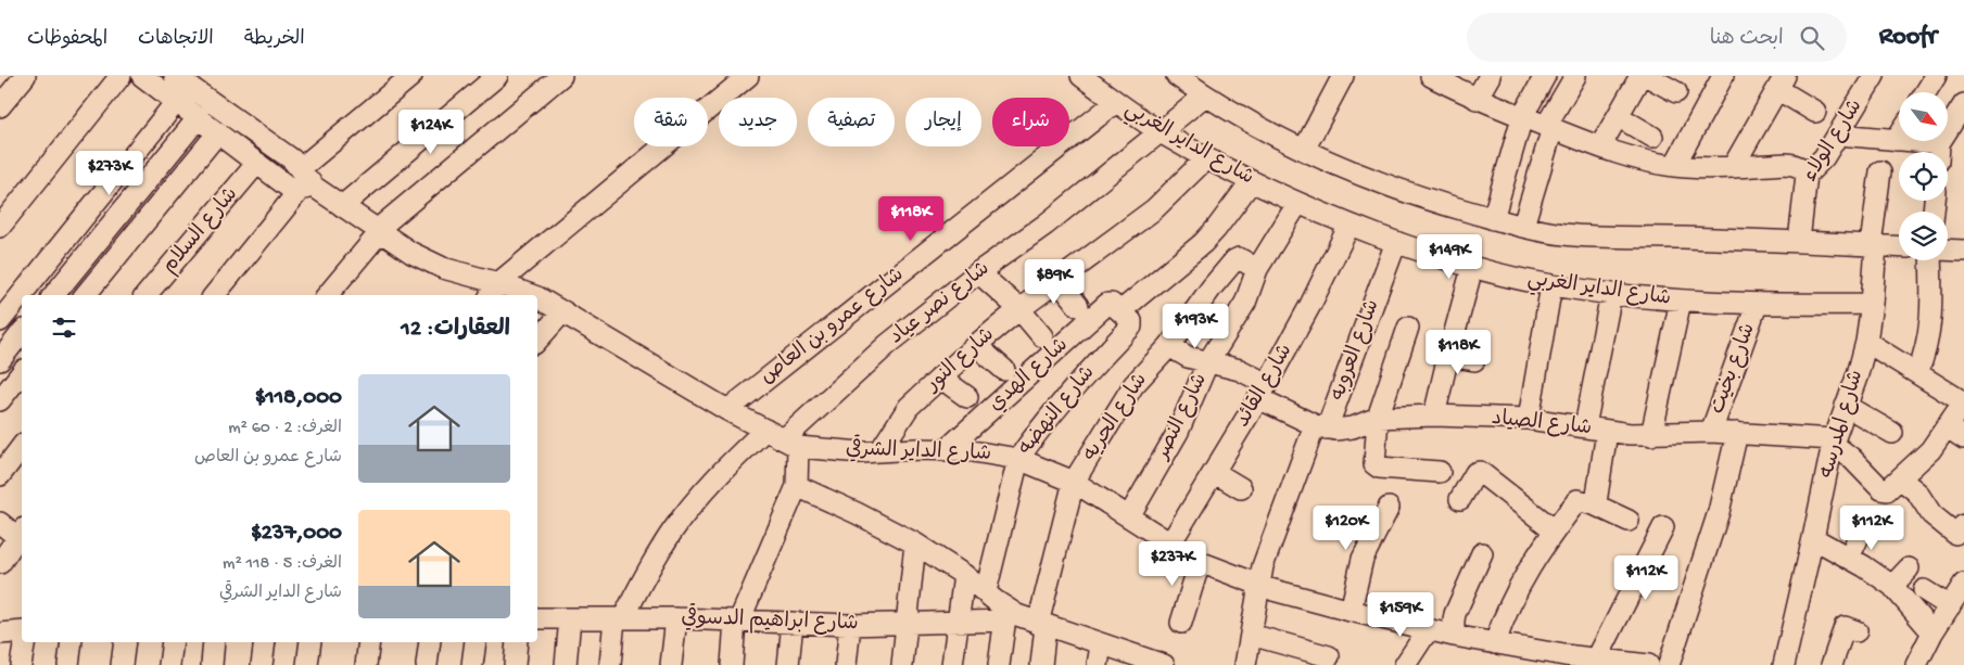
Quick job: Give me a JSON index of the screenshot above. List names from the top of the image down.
{
  "streets": {
    "street": [
      "شارع الولاء",
      "شارع الداير الغربي",
      "شارع السلام",
      "شارع نصر عياد",
      "شارع عمرو بن العاص",
      "شارع العروبه",
      "شارع النور",
      "شارع بخيت",
      "شارع الهدي",
      "شارع القائد",
      "شارع النهضه",
      "شارع النصر",
      "شارع الحريه",
      "شارع الصياد",
      "شارع المدرسه",
      "شارع الداير الشرقي",
      "شارع ابراهيم الدسوقي"
    ]
  },
  "crossings": [
    ["شارع الداير الغربي", "شارع نصر عياد"],
    ["شارع الداير الغربي", "شارع عمرو بن العاص"],
    ["شارع الداير الغربي", "شارع العروبه"],
    ["شارع الداير الغربي", "شارع النور"],
    ["شارع الداير الغربي", "شارع بخيت"],
    ["شارع الداير الغربي", "شارع القائد"],
    ["شارع الداير الغربي", "شارع النصر"],
    ["شارع الداير الغربي", "شارع المدرسه"],
    ["شارع السلام", "شارع الداير الشرقي"],
    ["شارع نصر عياد", "شارع الداير الشرقي"],
    ["شارع عمرو بن العاص", "شارع الداير الشرقي"],
    ["شارع العروبه", "شارع الصياد"],
    ["شارع العروبه", "شارع الداير الشرقي"],
    ["شارع النور", "شارع الداير الشرقي"],
    ["شارع بخيت", "شارع الصياد"],
    ["شارع الهدي", "شارع النهضه"],
    ["شارع الهدي", "شارع الداير الشرقي"],
    ["شارع القائد", "شارع الصياد"],
    ["شارع القائد", "شارع الداير الشرقي"],
    ["شارع النهضه", "شارع الداير الشرقي"],
    ["شارع النصر", "شارع الحريه"],
    ["شارع النصر", "شارع الصياد"],
    ["شارع النصر", "شارع الداير الشرقي"],
    ["شارع الحريه", "شارع الصياد"],
    ["شارع الحريه", "شارع الداير الشرقي"],
    ["شارع الصياد", "شارع المدرسه"]
  ],
  "north": "bottom right",
  "page": {
    "header": "Roofr",
    "search": "ابحث هنا",
    "nav": ["الخريطة", "الاتجاهات", "المحفوظات"],
    "chip": [
      "شراء",
      "إيجار",
      "تصفية",
      "جديد",
      "شقة"
    ],
    "price": [
      "$124K",
      "$273K",
      "$118K",
      "$149K",
      "$89K",
      "$193K",
      "$118K",
      "$120K",
      "$112K",
      "$237K",
      "$112K",
      "$159K"
    ],
    "heading": "العقارات: 12",
    "list": [
      {
        "name": "$118,000",
        "note": "الغرف: 2 · 60 m² · شارع عمرو بن العاص"
      },
      {
        "name": "$237,000",
        "note": "الغرف: 5 · 118 m² · شارع الداير الشرقي"
      }
    ]
  }
}
